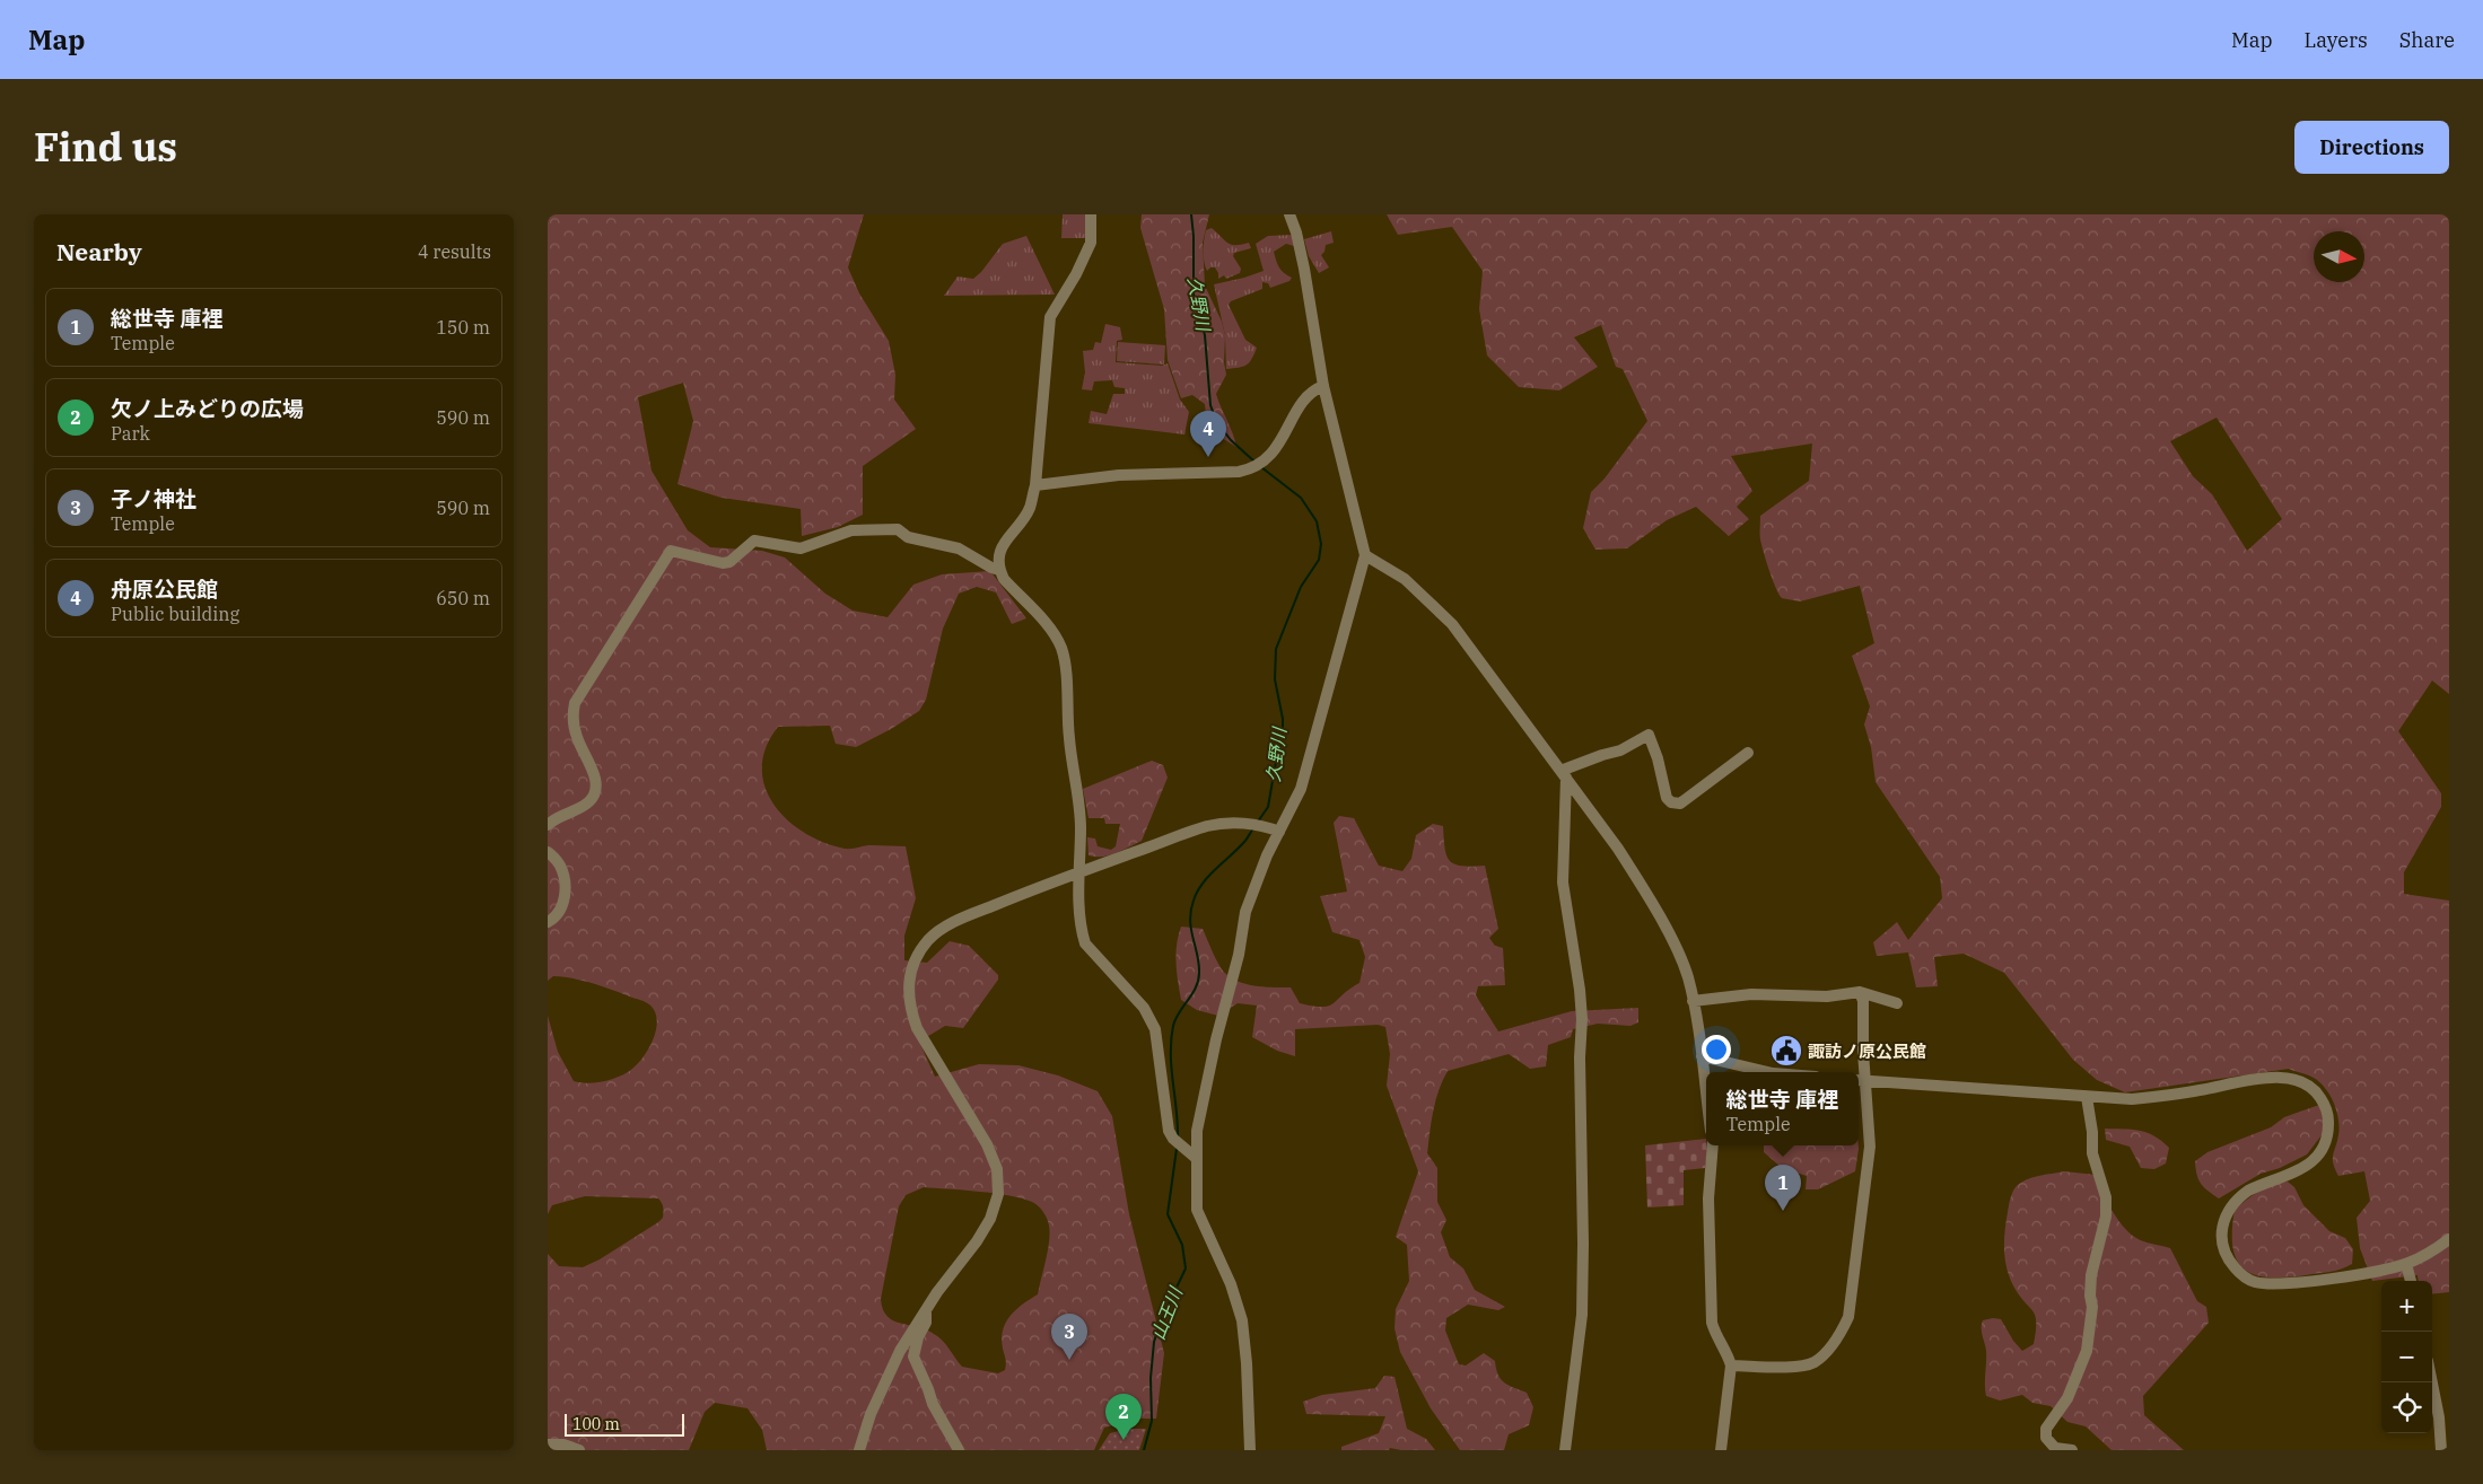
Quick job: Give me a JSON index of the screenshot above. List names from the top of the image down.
{
  "water": ["久野川", "山王川"],
  "places": {
    "public building": ["諏訪ノ原公民館"]
  },
  "scale_bar": "100 m",
  "north": "right",
  "page": {
    "header": "Map",
    "nav": ["Map", "Layers", "Share"],
    "title": "Find us",
    "buttons": "Directions",
    "heading": ["Nearby", "4 results"],
    "list": [
      {
        "mark": "1",
        "name": "総世寺 庫裡",
        "note": "Temple",
        "value": "150 m"
      },
      {
        "mark": "2",
        "name": "欠ノ上みどりの広場",
        "note": "Park",
        "value": "590 m"
      },
      {
        "mark": "3",
        "name": "子ノ神社",
        "note": "Temple",
        "value": "590 m"
      },
      {
        "mark": "4",
        "name": "舟原公民館",
        "note": "Public building",
        "value": "650 m"
      }
    ],
    "pins": [
      "4",
      "1",
      "3",
      "2"
    ],
    "popup": ["総世寺 庫裡", "Temple"],
    "map_buttons": ["+", "−"],
    "scale": "100 m"
  }
}
